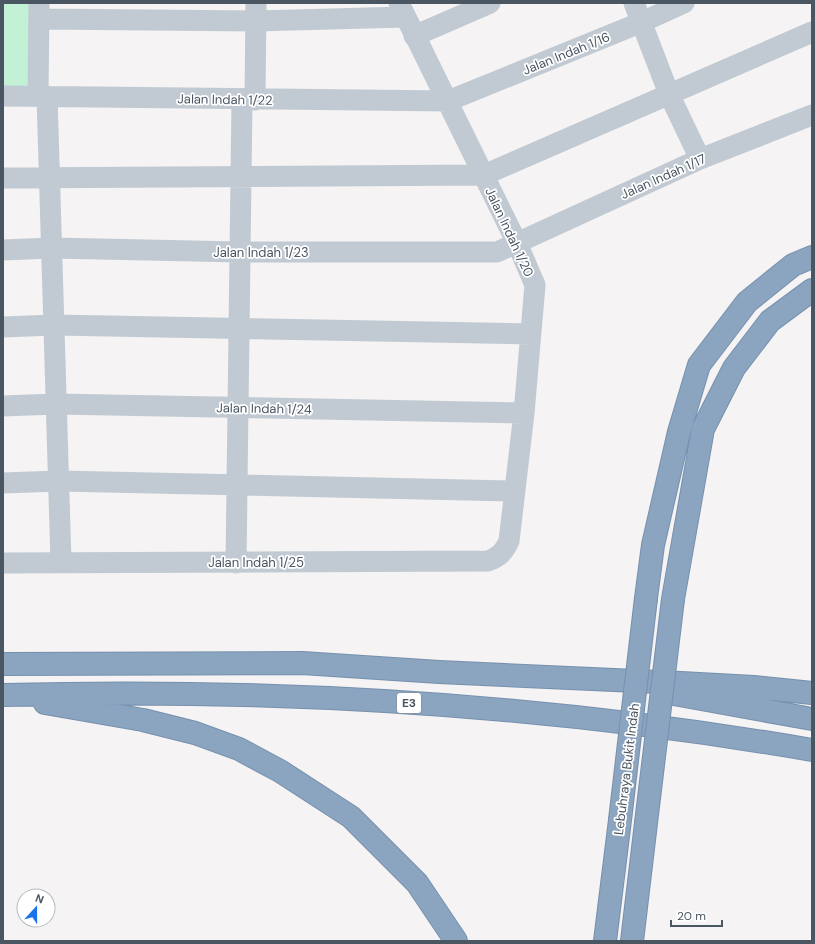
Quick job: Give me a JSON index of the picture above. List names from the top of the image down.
{
  "streets": {
    "highway": ["E3", "Lebuhraya Bukit Indah"],
    "street": [
      "Jalan Indah 1/16",
      "Jalan Indah 1/22",
      "Jalan Indah 1/17",
      "Jalan Indah 1/20",
      "Jalan Indah 1/23",
      "Jalan Indah 1/24",
      "Jalan Indah 1/25"
    ]
  },
  "crossings": [
    ["Jalan Indah 1/16", "Jalan Indah 1/22"],
    ["Jalan Indah 1/16", "Jalan Indah 1/20"],
    ["Jalan Indah 1/22", "Jalan Indah 1/20"],
    ["Jalan Indah 1/17", "Jalan Indah 1/20"],
    ["Jalan Indah 1/17", "Jalan Indah 1/23"],
    ["Jalan Indah 1/20", "Jalan Indah 1/23"],
    ["Jalan Indah 1/20", "Jalan Indah 1/24"],
    ["Jalan Indah 1/20", "Jalan Indah 1/25"]
  ],
  "scale_bar": "20 m",
  "north": "top"
}
